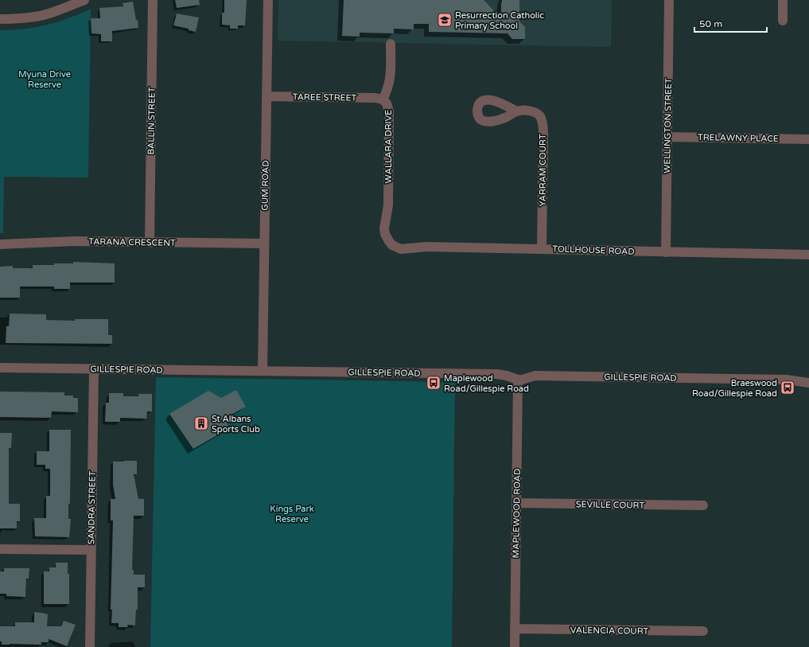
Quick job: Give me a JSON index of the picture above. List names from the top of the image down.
{
  "streets": {
    "street": [
      "TAREE STREET",
      "BALLIN STREET",
      "WELLINGTON STREET",
      "TRELAWNY PLACE",
      "WALLARA DRIVE",
      "YARRAM COURT",
      "GUM ROAD",
      "TARANA CRESCENT",
      "TOLLHOUSE ROAD",
      "GILLESPIE ROAD",
      "SEVILLE COURT",
      "SANDRA STREET",
      "MAPLEWOOD ROAD",
      "VALENCIA COURT"
    ]
  },
  "crossings": [
    ["TAREE STREET", "WALLARA DRIVE"],
    ["TAREE STREET", "GUM ROAD"],
    ["BALLIN STREET", "TARANA CRESCENT"],
    ["WELLINGTON STREET", "TRELAWNY PLACE"],
    ["WELLINGTON STREET", "TOLLHOUSE ROAD"],
    ["WALLARA DRIVE", "TOLLHOUSE ROAD"],
    ["YARRAM COURT", "TOLLHOUSE ROAD"],
    ["GUM ROAD", "TARANA CRESCENT"],
    ["GUM ROAD", "GILLESPIE ROAD"],
    ["GILLESPIE ROAD", "SANDRA STREET"],
    ["GILLESPIE ROAD", "MAPLEWOOD ROAD"],
    ["SEVILLE COURT", "MAPLEWOOD ROAD"],
    ["MAPLEWOOD ROAD", "VALENCIA COURT"]
  ],
  "parks": ["Myuna Drive Reserve", "Kings Park Reserve"],
  "places": {
    "school or university": ["Resurrection Catholic Primary School"],
    "bus stop": ["Maplewood Road/Gillespie Road", "Braeswood Road/Gillespie Road"],
    "building": ["St Albans Sports Club"]
  },
  "scale_bar": "50 m"
}
